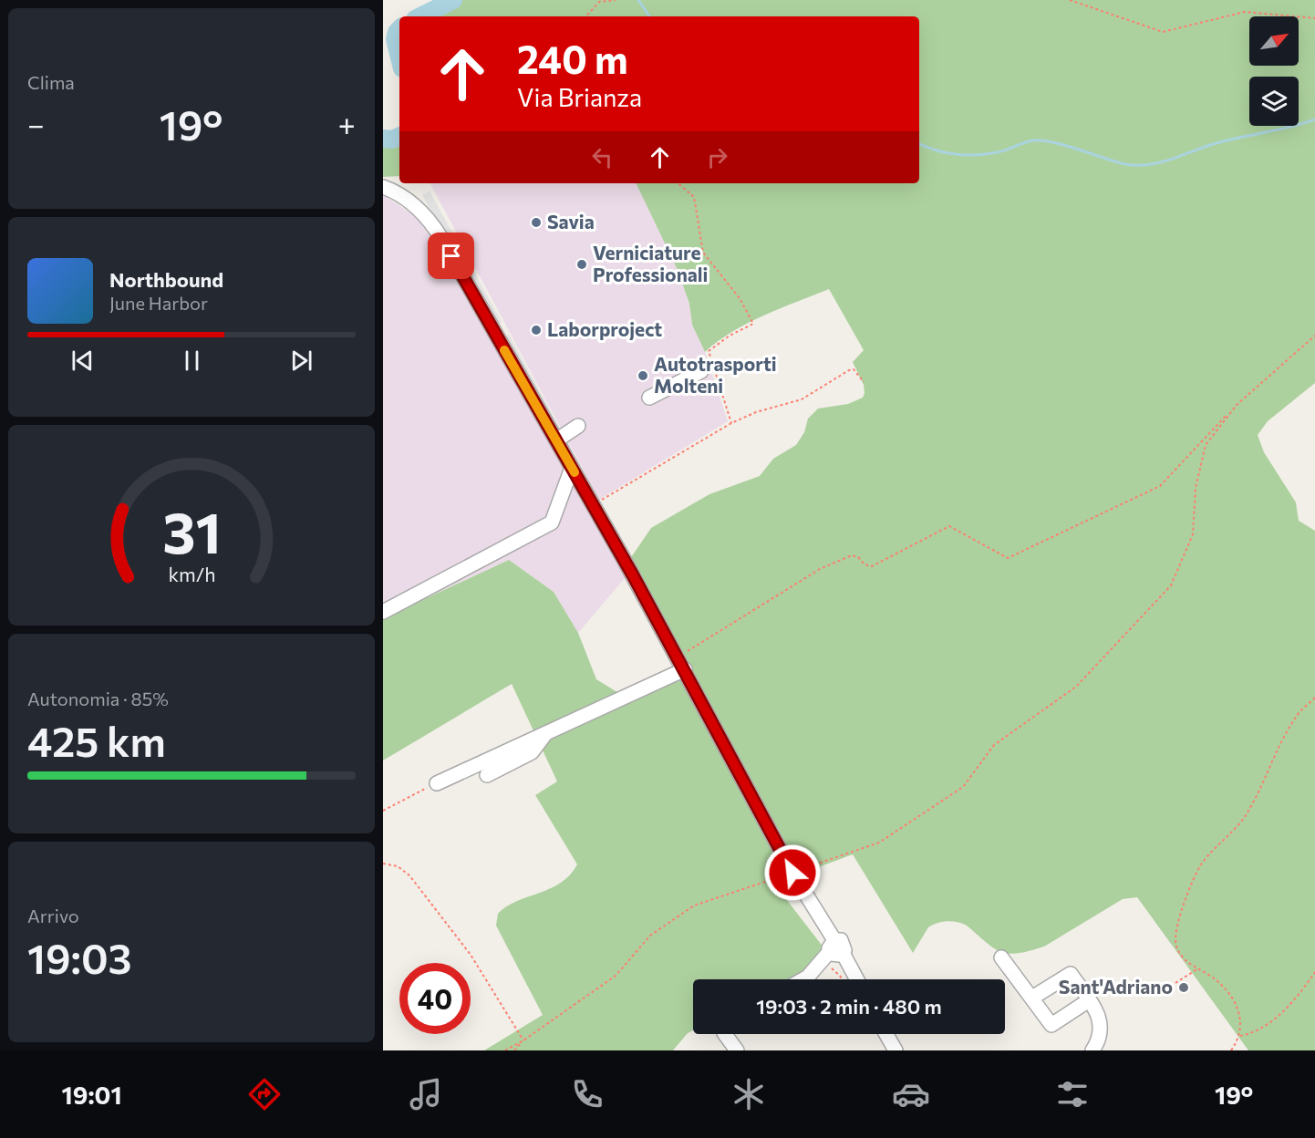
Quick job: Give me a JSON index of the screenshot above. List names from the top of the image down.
{
  "places": [
    "Savia",
    "Verniciature Professionali",
    "Laborproject",
    "Autotrasporti Molteni",
    "Sant'Adriano"
  ],
  "north": "top right",
  "page": {
    "tile": [
      "Clima",
      ["Autonomia · 85%", "425 km"],
      ["Arrivo", "19:03"]
    ],
    "turn": ["240 m", "Via Brianza"],
    "heat": ["−", "19°", "+"],
    "song": ["Northbound", "June Harbor"],
    "limit": "40",
    "trip": "19:03 · 2 min · 480 m",
    "tabs": ["19:01", "19°"],
    "gauge": ["31", "km/h"]
  }
}
